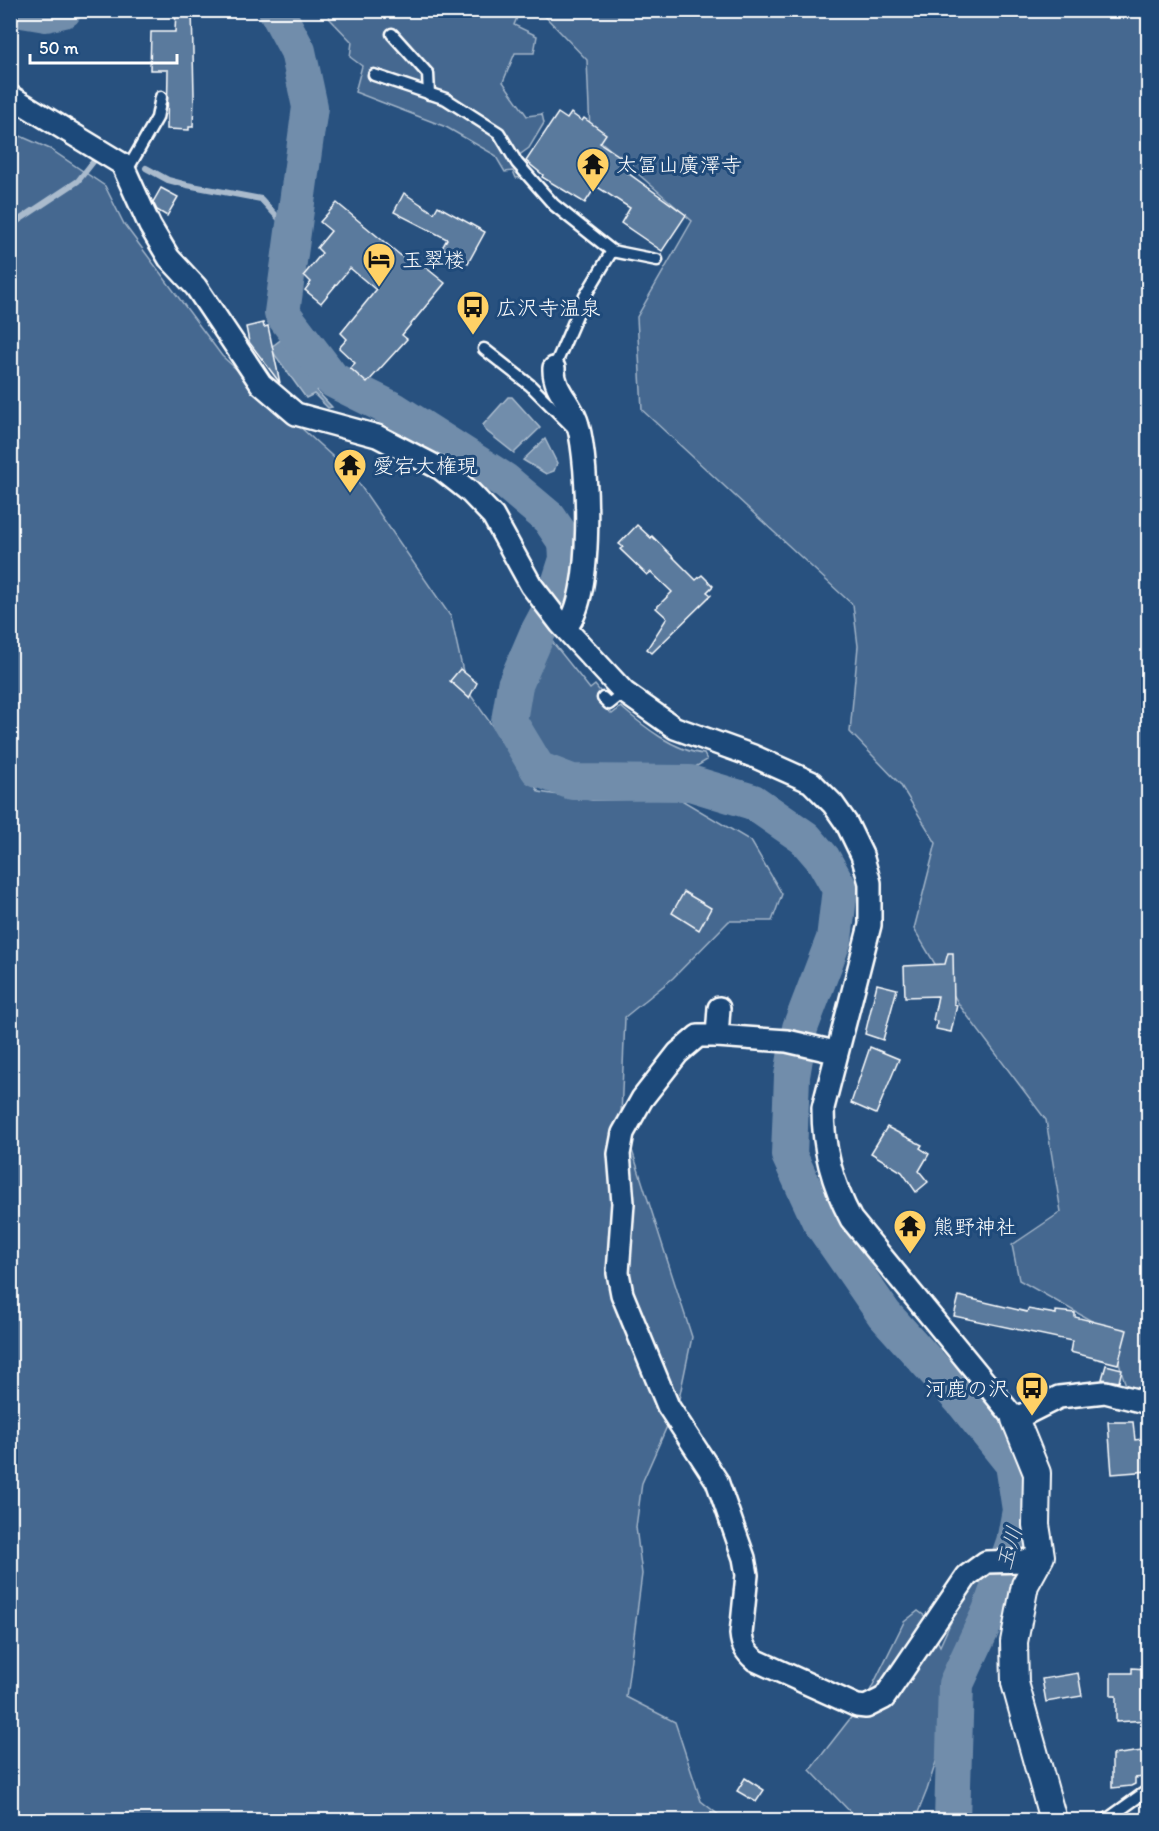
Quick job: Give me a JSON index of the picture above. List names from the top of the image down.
{
  "water": ["玉川"],
  "places": {
    "temple": ["太冨山廣澤寺", "愛宕大権現", "熊野神社"],
    "hotel": ["玉翠楼"],
    "bus stop": ["広沢寺温泉", "河鹿の沢"]
  },
  "scale_bar": "50 m"
}
